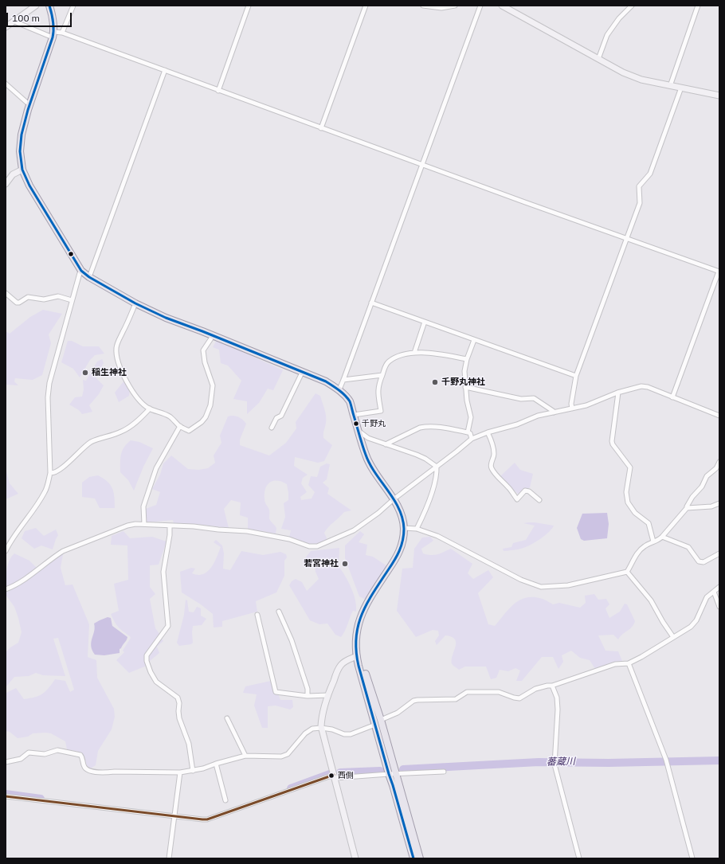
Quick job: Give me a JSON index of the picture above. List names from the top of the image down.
{
  "water": ["蕃蔵川"],
  "places": [
    "稲生神社",
    "千野丸神社",
    "千野丸",
    "若宮神社",
    "西側"
  ],
  "scale_bar": "100 m"
}
